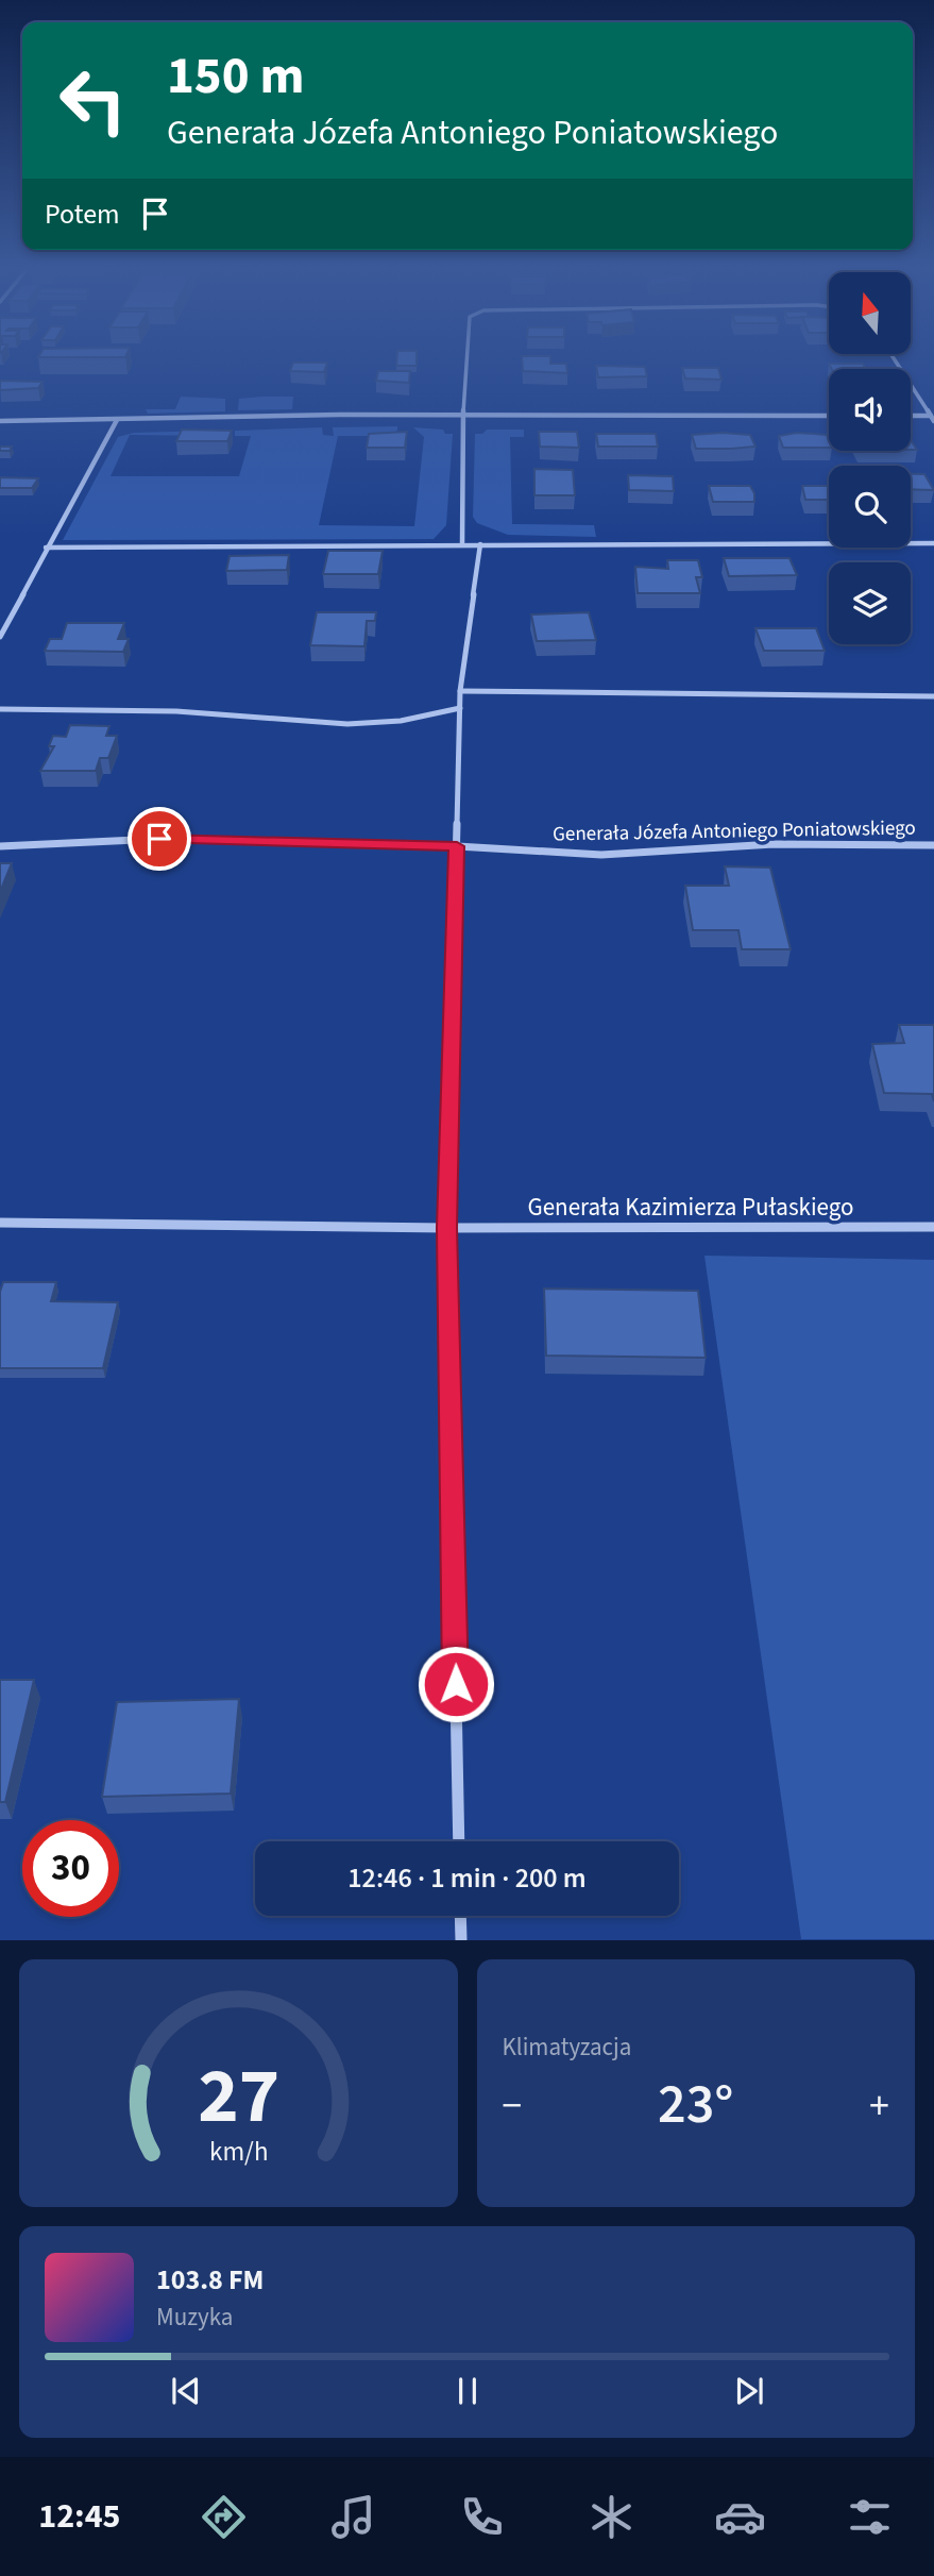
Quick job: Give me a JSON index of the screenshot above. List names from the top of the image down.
{
  "streets": {
    "street": ["Generała Józefa Antoniego Poniatowskiego", "Generała Kazimierza Pułaskiego"]
  },
  "north": "top",
  "page": {
    "turn": ["150 m", "Generała Józefa Antoniego Poniatowskiego"],
    "then": "Potem",
    "limit": "30",
    "trip": "12:46 · 1 min · 200 m",
    "tile": "Klimatyzacja",
    "heat": ["−", "23°", "+"],
    "song": ["103.8 FM", "Muzyka"],
    "tabs": "12:45",
    "gauge": ["27", "km/h"]
  }
}
